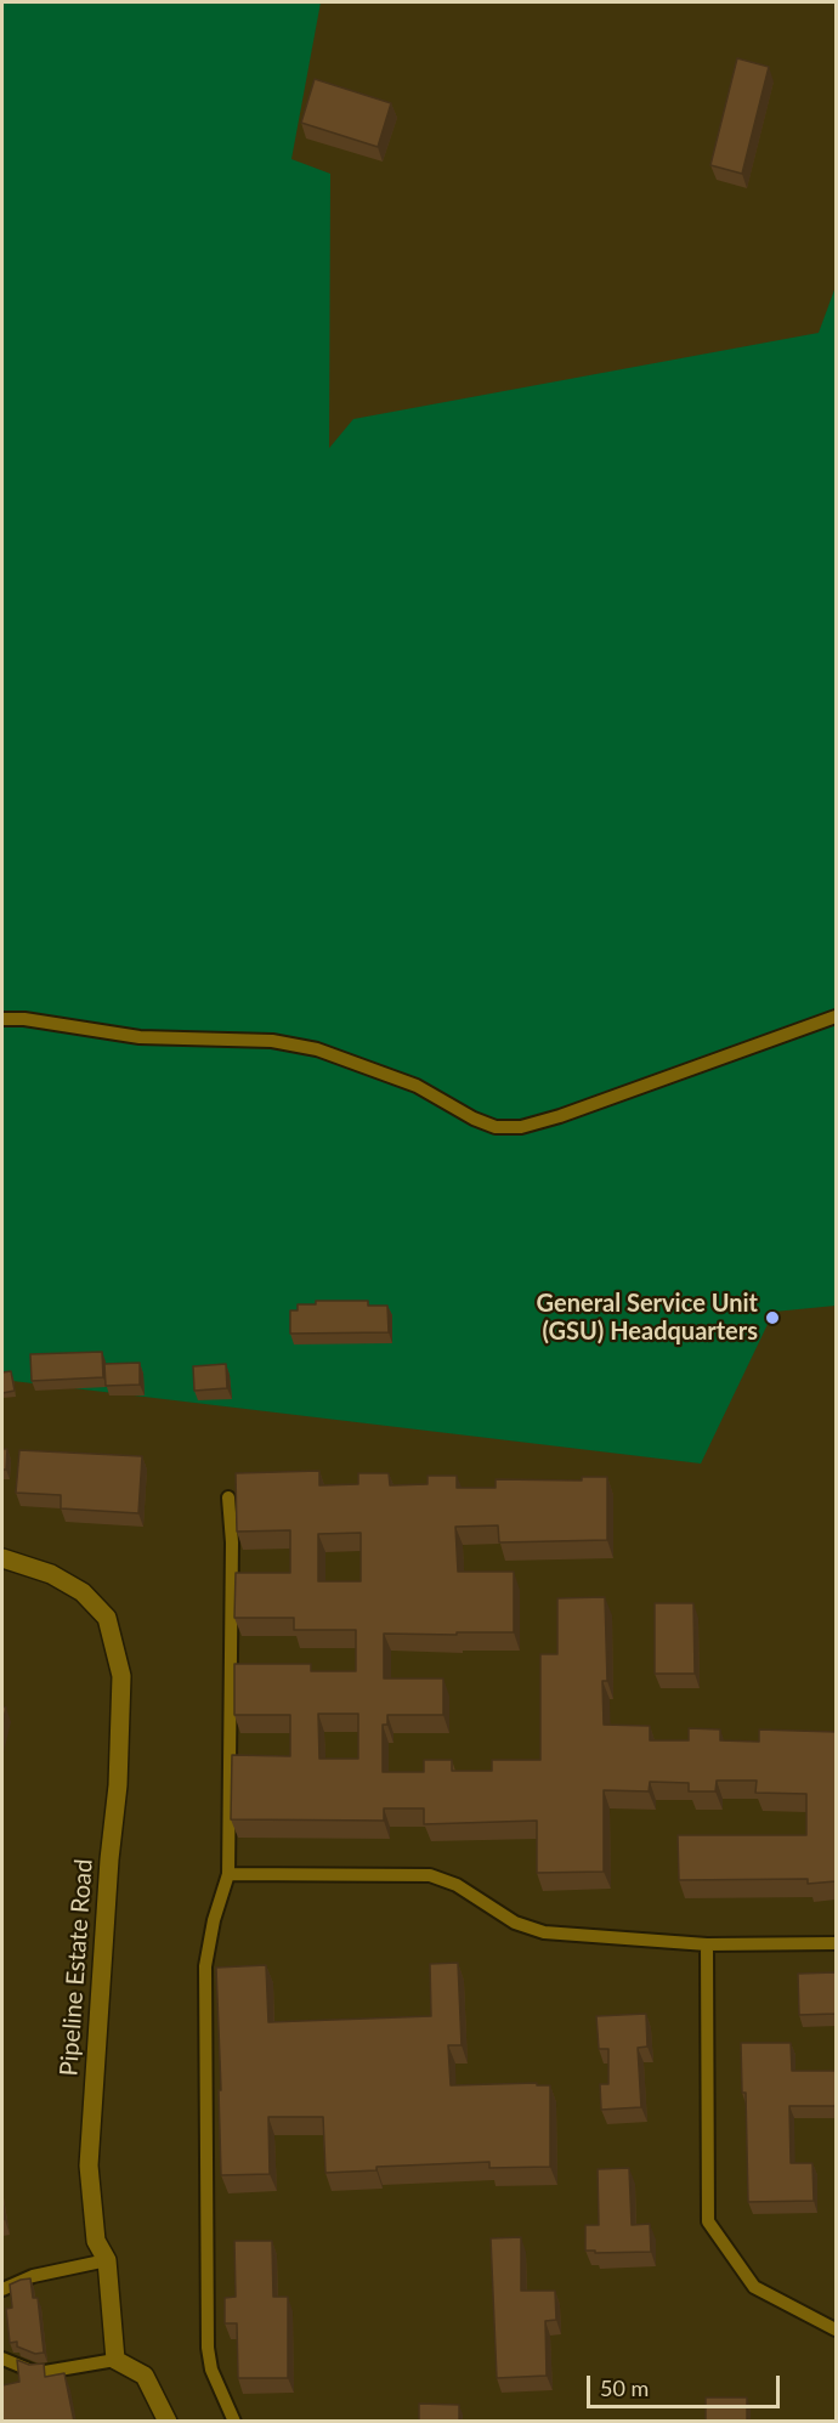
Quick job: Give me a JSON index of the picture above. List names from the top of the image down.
{
  "streets": {
    "street": ["Pipeline Estate Road"]
  },
  "places": ["General Service Unit (GSU) Headquarters"],
  "scale_bar": "50 m"
}
